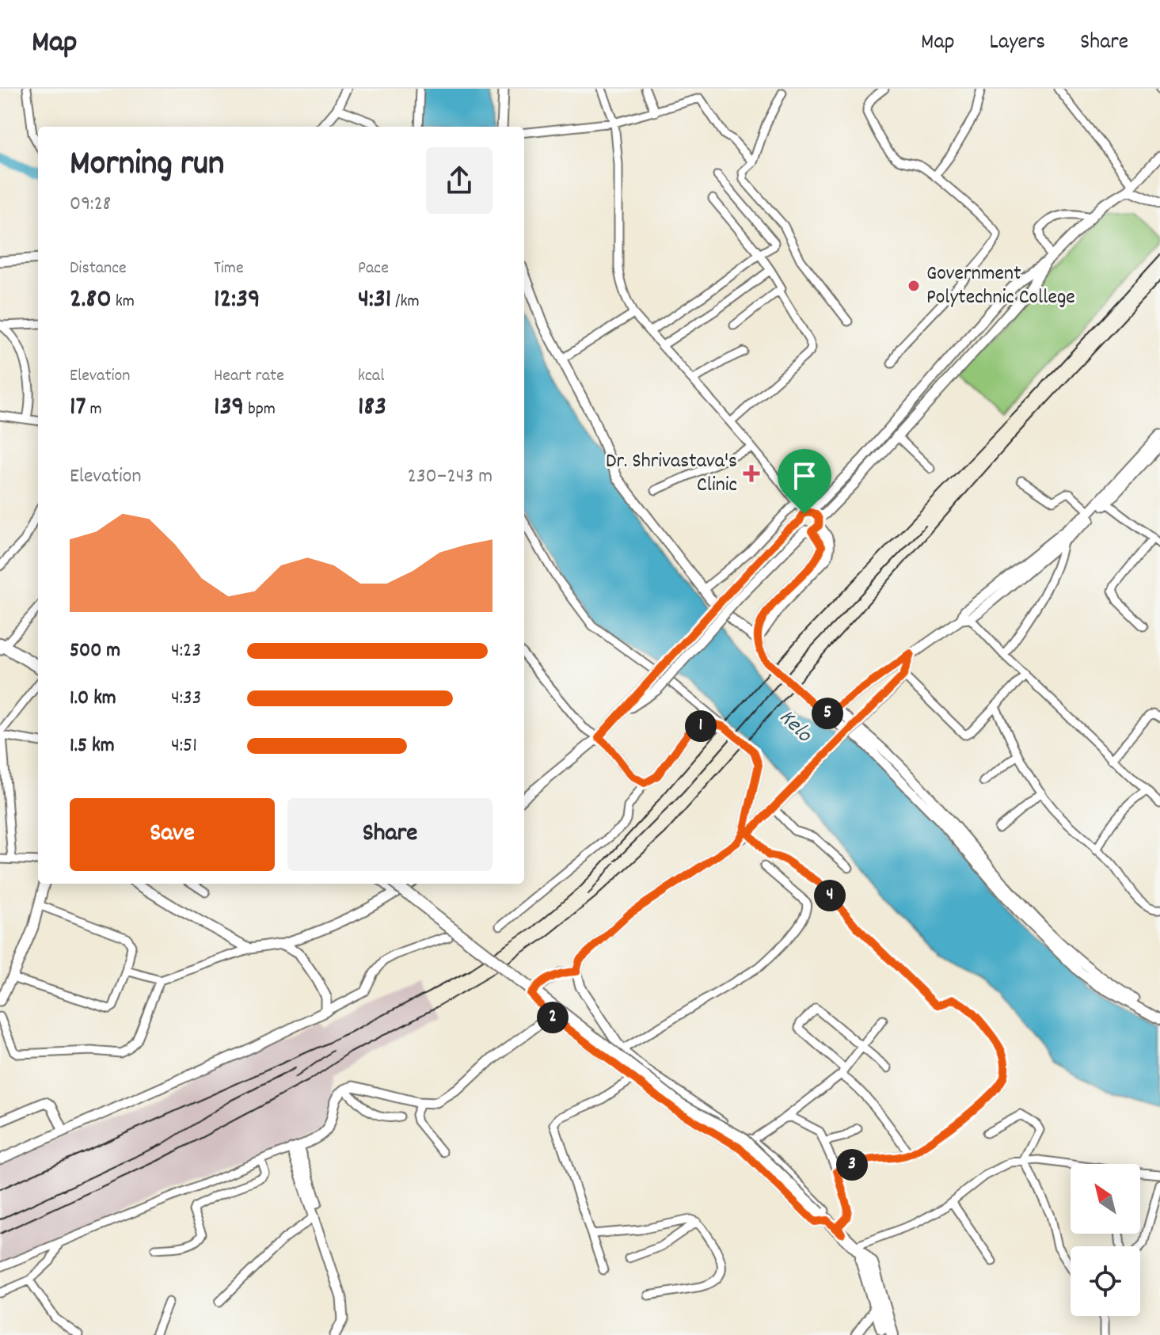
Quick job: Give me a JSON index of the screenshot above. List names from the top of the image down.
{
  "water": ["Kelo"],
  "places": {
    "other": ["Government Polytechnic College"],
    "health": ["Dr. Shrivastava's Clinic"]
  },
  "north": "top left",
  "page": {
    "header": "Map",
    "nav": ["Map", "Layers", "Share"],
    "heading": ["Morning run", "09:28"],
    "stats": [
      ["Distance", "2.80 km"],
      ["Time", "12:39"],
      ["Pace", "4:31 /km"],
      ["Elevation", "17 m"],
      ["Heart rate", "139 bpm"],
      ["kcal", "183"]
    ],
    "chart": ["Elevation", "230–243 m"],
    "list": [
      {
        "name": "500 m",
        "note": "4:23"
      },
      {
        "name": "1.0 km",
        "note": "4:33"
      },
      {
        "name": "1.5 km",
        "note": "4:51"
      }
    ],
    "pins": [
      "5",
      "1",
      "4",
      "2",
      "3"
    ],
    "buttons": ["Save", "Share"]
  }
}
